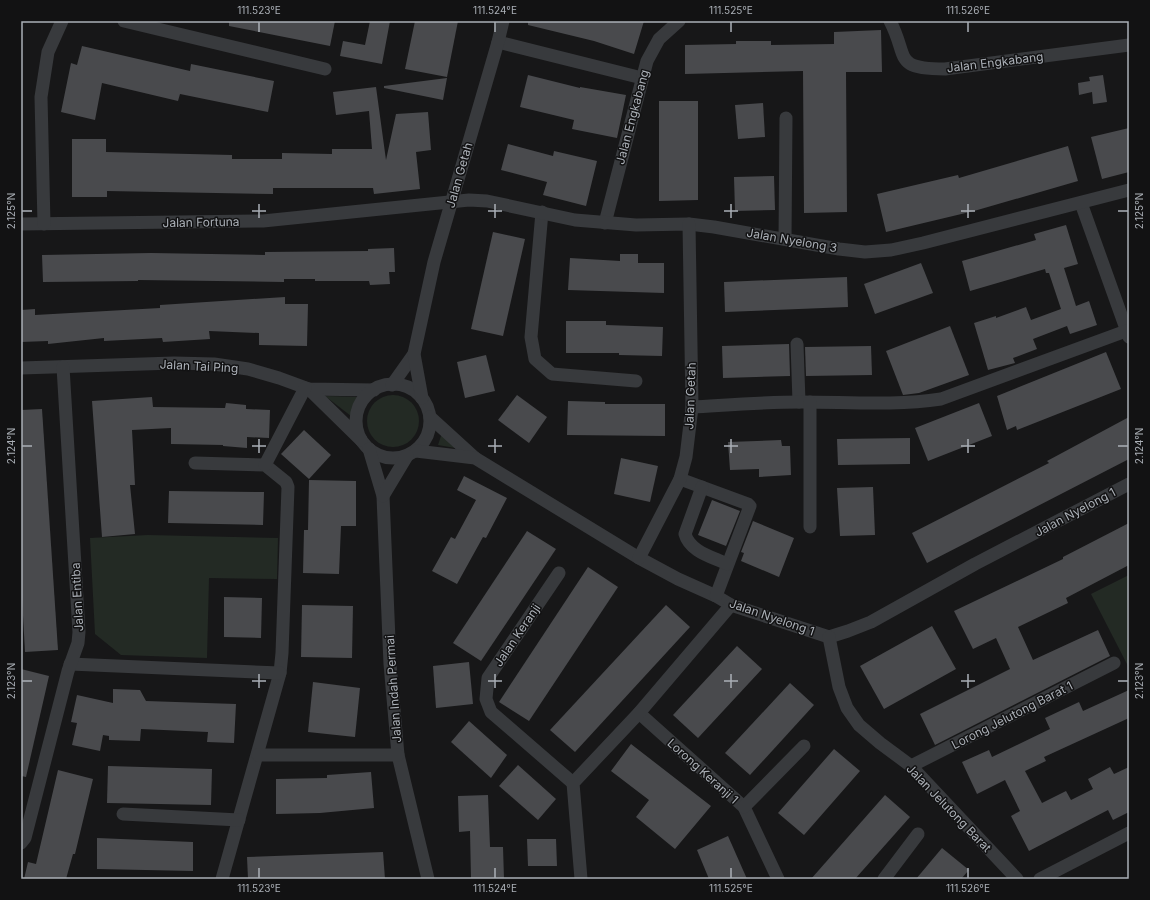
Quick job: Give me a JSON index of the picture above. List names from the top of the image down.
{
  "streets": {
    "street": [
      "Jalan Engkabang",
      "Jalan Getah",
      "Jalan Fortuna",
      "Jalan Nyelong 3",
      "Jalan Tai Ping",
      "Jalan Nyelong 1",
      "Jalan Entiba",
      "Jalan Keranji",
      "Jalan Indah Permai",
      "Lorong Jelutong Barat 1",
      "Lorong Keranji 1",
      "Jalan Jelutong Barat"
    ]
  },
  "crossings": [
    ["Jalan Engkabang", "Jalan Nyelong 3"],
    ["Jalan Getah", "Jalan Fortuna"],
    ["Jalan Getah", "Jalan Nyelong 3"],
    ["Jalan Getah", "Jalan Nyelong 1"],
    ["Jalan Fortuna", "Jalan Nyelong 3"],
    ["Jalan Tai Ping", "Jalan Nyelong 1"],
    ["Jalan Tai Ping", "Jalan Entiba"],
    ["Jalan Tai Ping", "Jalan Indah Permai"],
    ["Jalan Nyelong 1", "Jalan Indah Permai"],
    ["Jalan Nyelong 1", "Jalan Jelutong Barat"],
    ["Lorong Jelutong Barat 1", "Jalan Jelutong Barat"]
  ],
  "coordinates": [
    "111.523°E",
    "111.524°E",
    "111.525°E",
    "111.526°E",
    "2.125°N",
    "2.124°N",
    "2.123°N"
  ]
}
